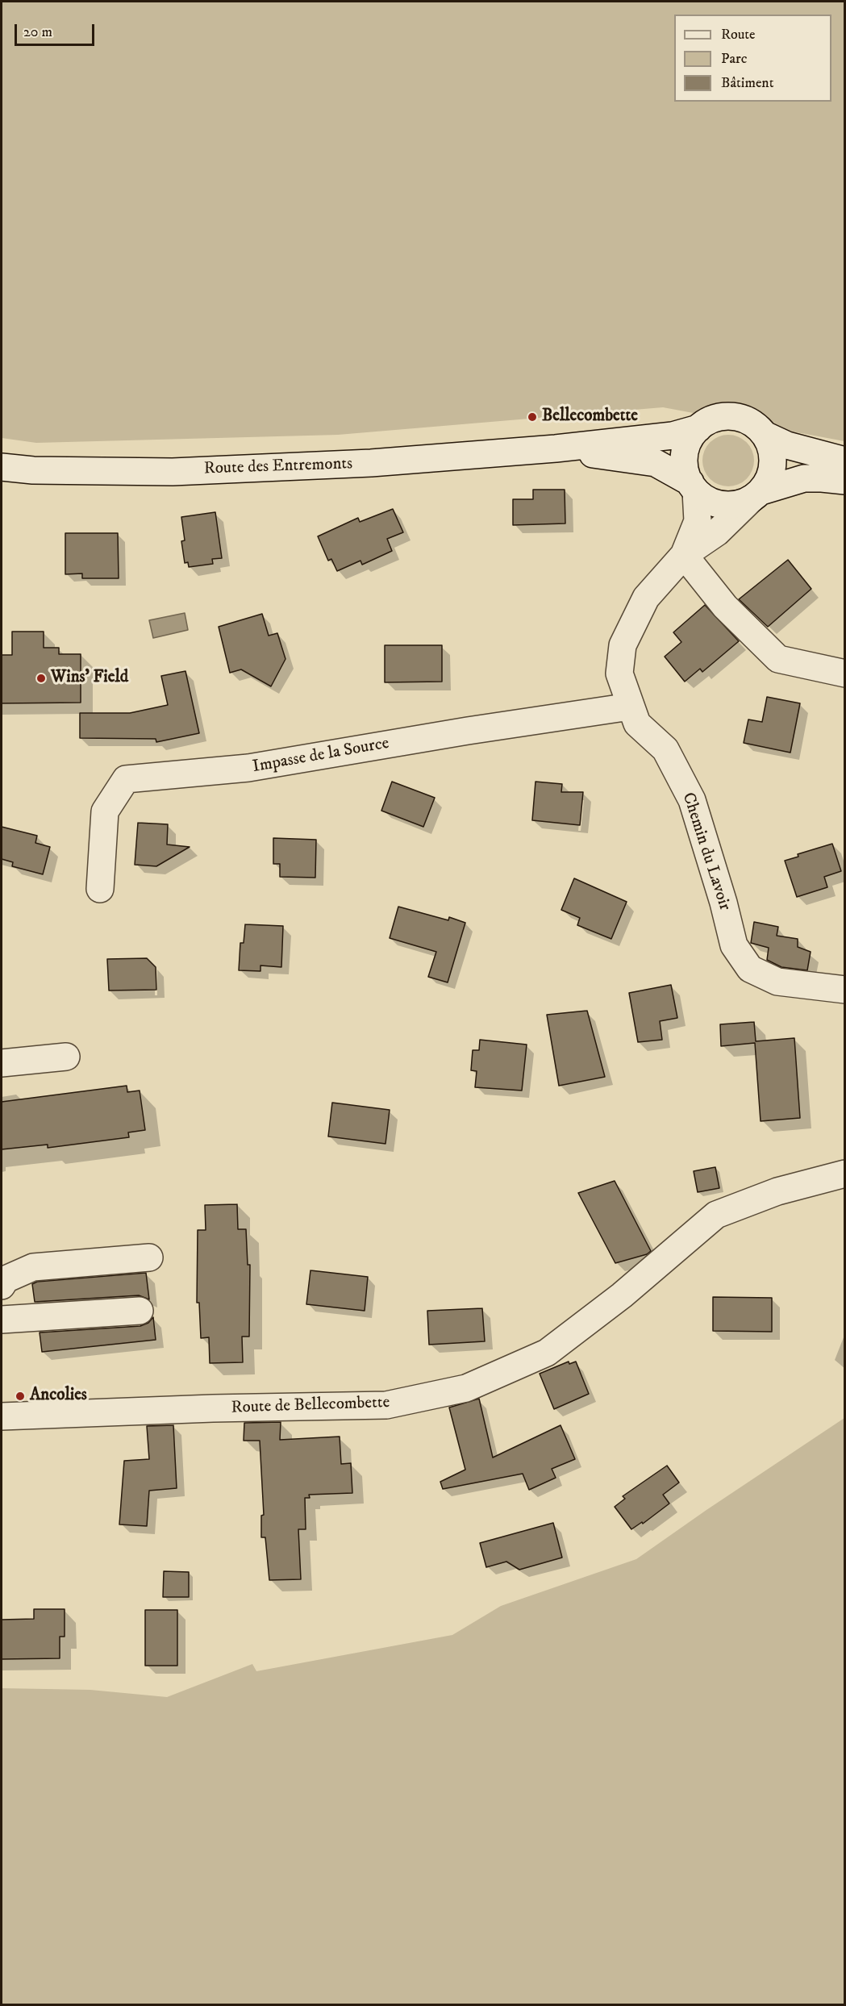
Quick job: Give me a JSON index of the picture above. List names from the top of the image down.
{
  "streets": {
    "street": [
      "Route des Entremonts",
      "Impasse de la Source",
      "Chemin du Lavoir",
      "Route de Bellecombette"
    ]
  },
  "crossings": [
    ["Route des Entremonts", "Chemin du Lavoir"],
    ["Impasse de la Source", "Chemin du Lavoir"]
  ],
  "places": ["Bellecombette", "Wins' Field", "Ancolies"],
  "legend": ["Route", "Parc", "Bâtiment"],
  "scale_bar": "20 m"
}
